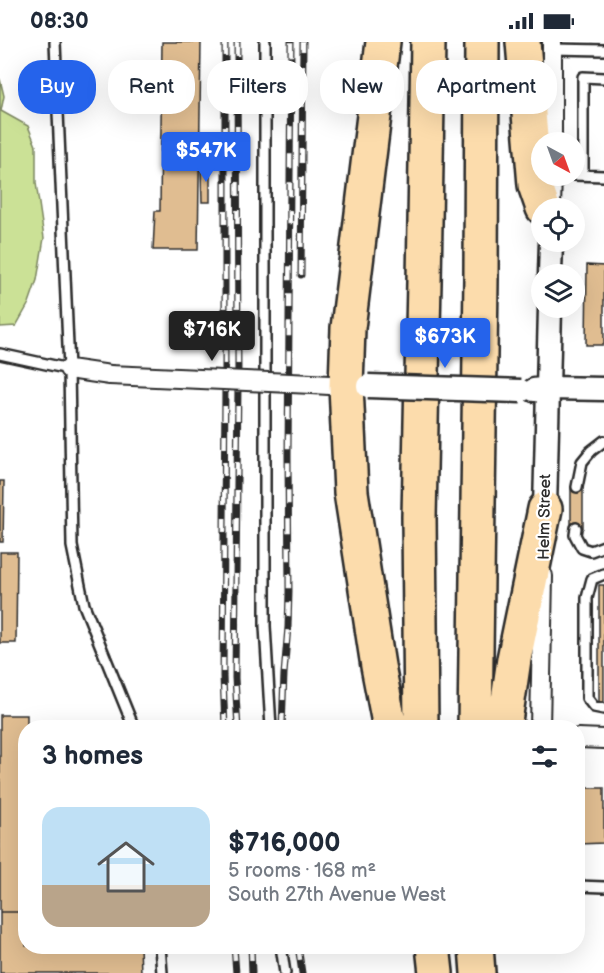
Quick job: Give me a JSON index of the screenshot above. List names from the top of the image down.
{
  "streets": {
    "street": ["Helm Street"]
  },
  "north": "bottom right",
  "page": {
    "status": "08:30",
    "chip": [
      "Buy",
      "Rent",
      "Filters",
      "New",
      "Apartment"
    ],
    "price": ["$547K", "$716K", "$673K"],
    "heading": "3 homes",
    "list": [
      {
        "name": "$716,000",
        "note": "5 rooms · 168 m² · South 27th Avenue West"
      }
    ]
  }
}
